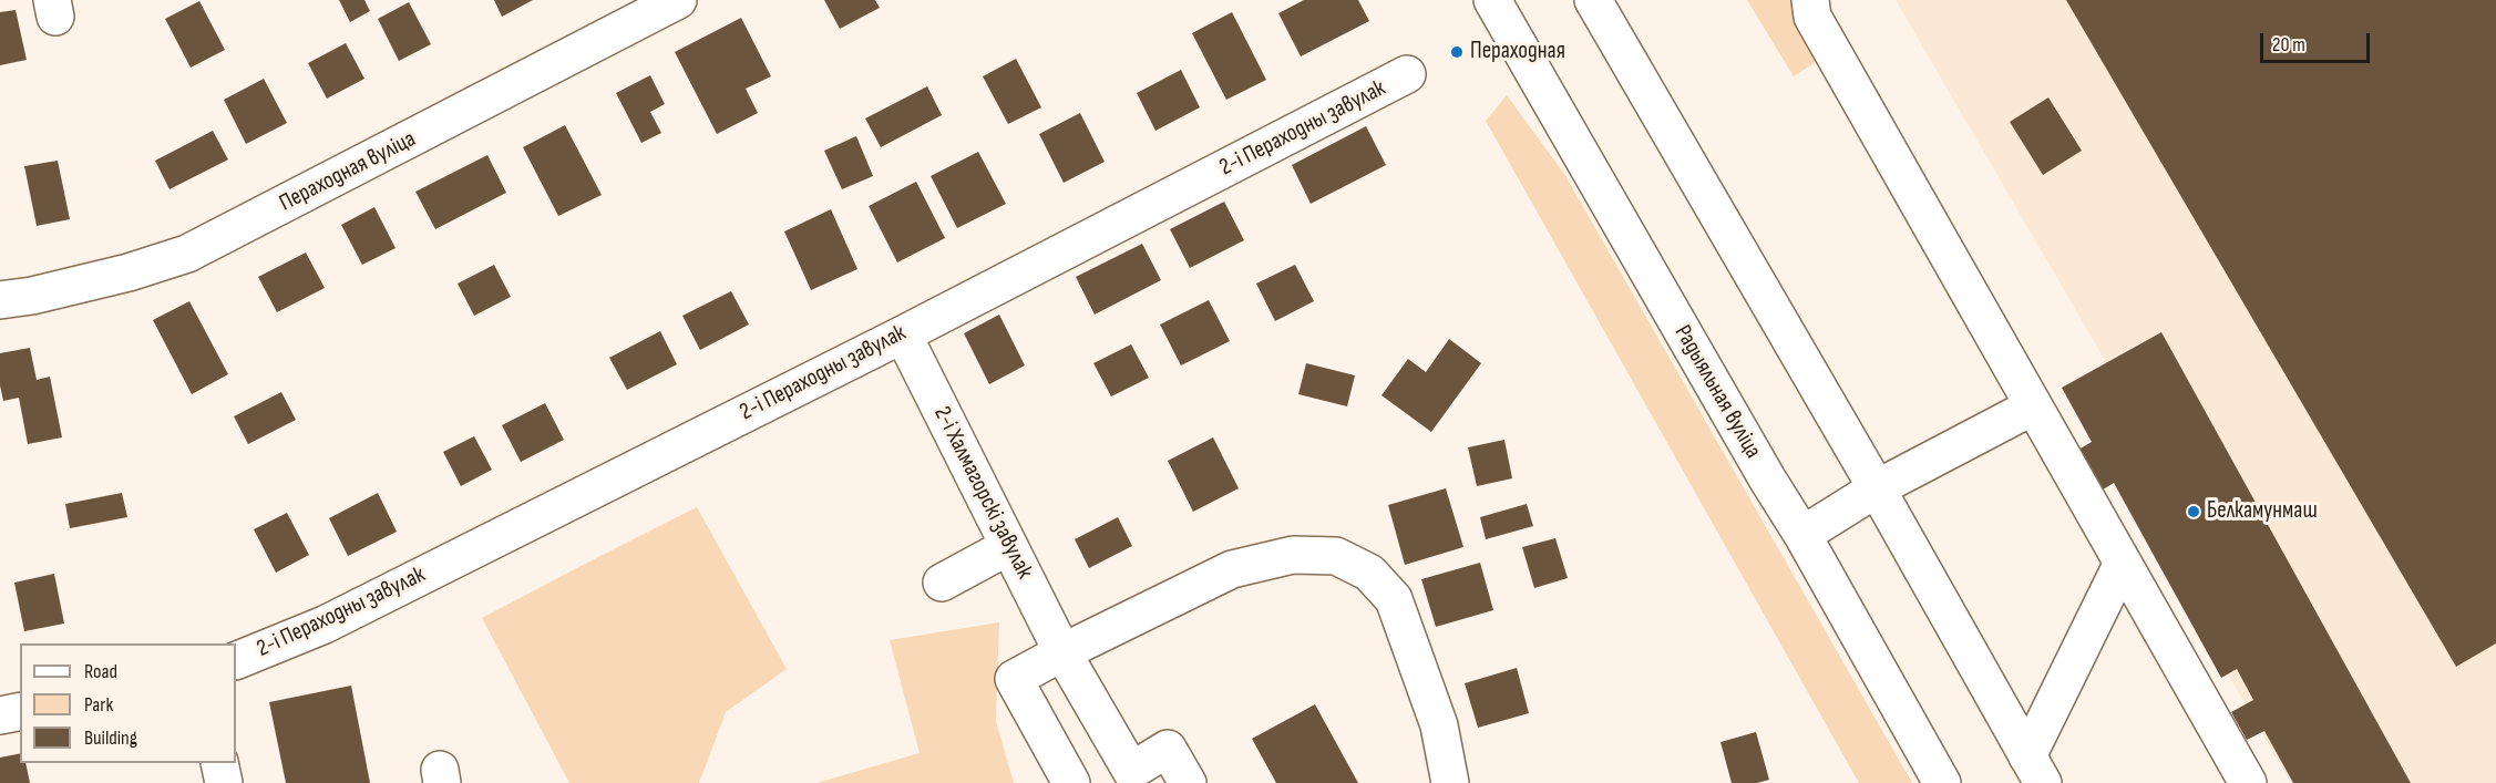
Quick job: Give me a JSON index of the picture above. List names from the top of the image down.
{
  "streets": {
    "street": [
      "2-і Пераходны завулак",
      "Пераходная вуліца",
      "Радыяльная вуліца",
      "2-і Халмагорскі завулак"
    ]
  },
  "crossings": [
    ["2-і Пераходны завулак", "2-і Халмагорскі завулак"]
  ],
  "places": ["Пераходная", "Белкамунмаш"],
  "legend": ["Road", "Park", "Building"],
  "scale_bar": "20 m"
}
